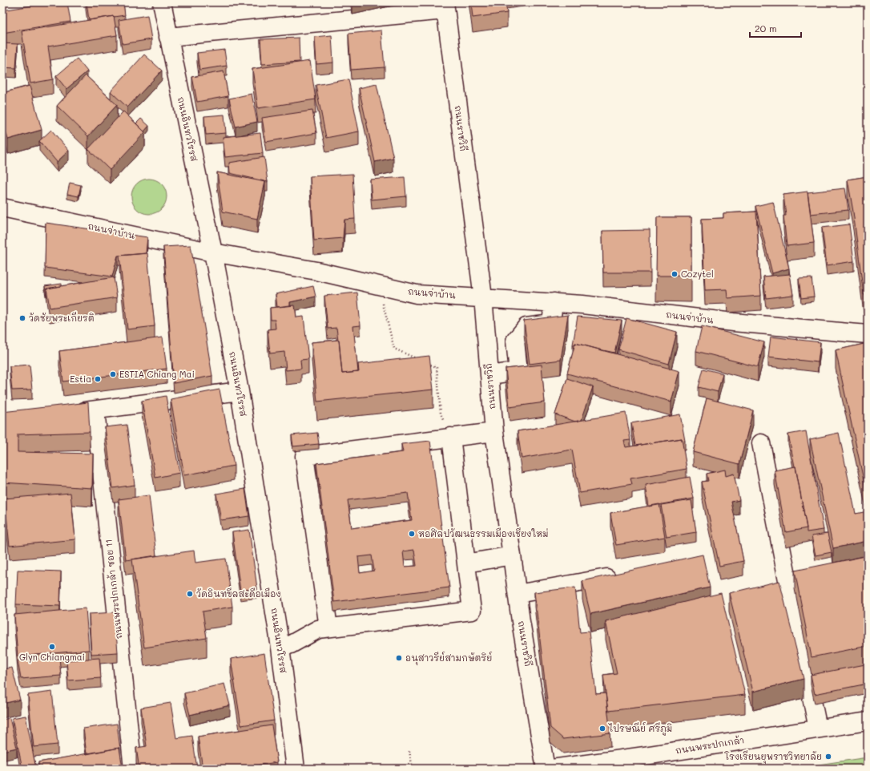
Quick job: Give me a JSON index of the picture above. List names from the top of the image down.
{
  "streets": {
    "street": [
      "ถนนราชวิถี",
      "ถนนอินทวโรรส",
      "ถนนจ่าบ้าน",
      "ถนนพระปกเกล้า ซอย 11",
      "ถนนพระปกเกล้า"
    ]
  },
  "crossings": [
    ["ถนนราชวิถี", "ถนนจ่าบ้าน"],
    ["ถนนอินทวโรรส", "ถนนจ่าบ้าน"]
  ],
  "places": [
    "Cozytel",
    "วัดชัยพระเกียรติ",
    "ESTIA Chiang Mai",
    "Estia",
    "หอศิลปวัฒนธรรมเมืองเชียงใหม่",
    "วัดอินทขีลสะดือเมือง",
    "Glyn Chiangmai",
    "อนุสาวรีย์สามกษัตริย์",
    "ไปรษณีย์ ศรีภูมิ",
    "โรงเรียนยุพราชวิทยาลัย"
  ],
  "scale_bar": "20 m"
}
